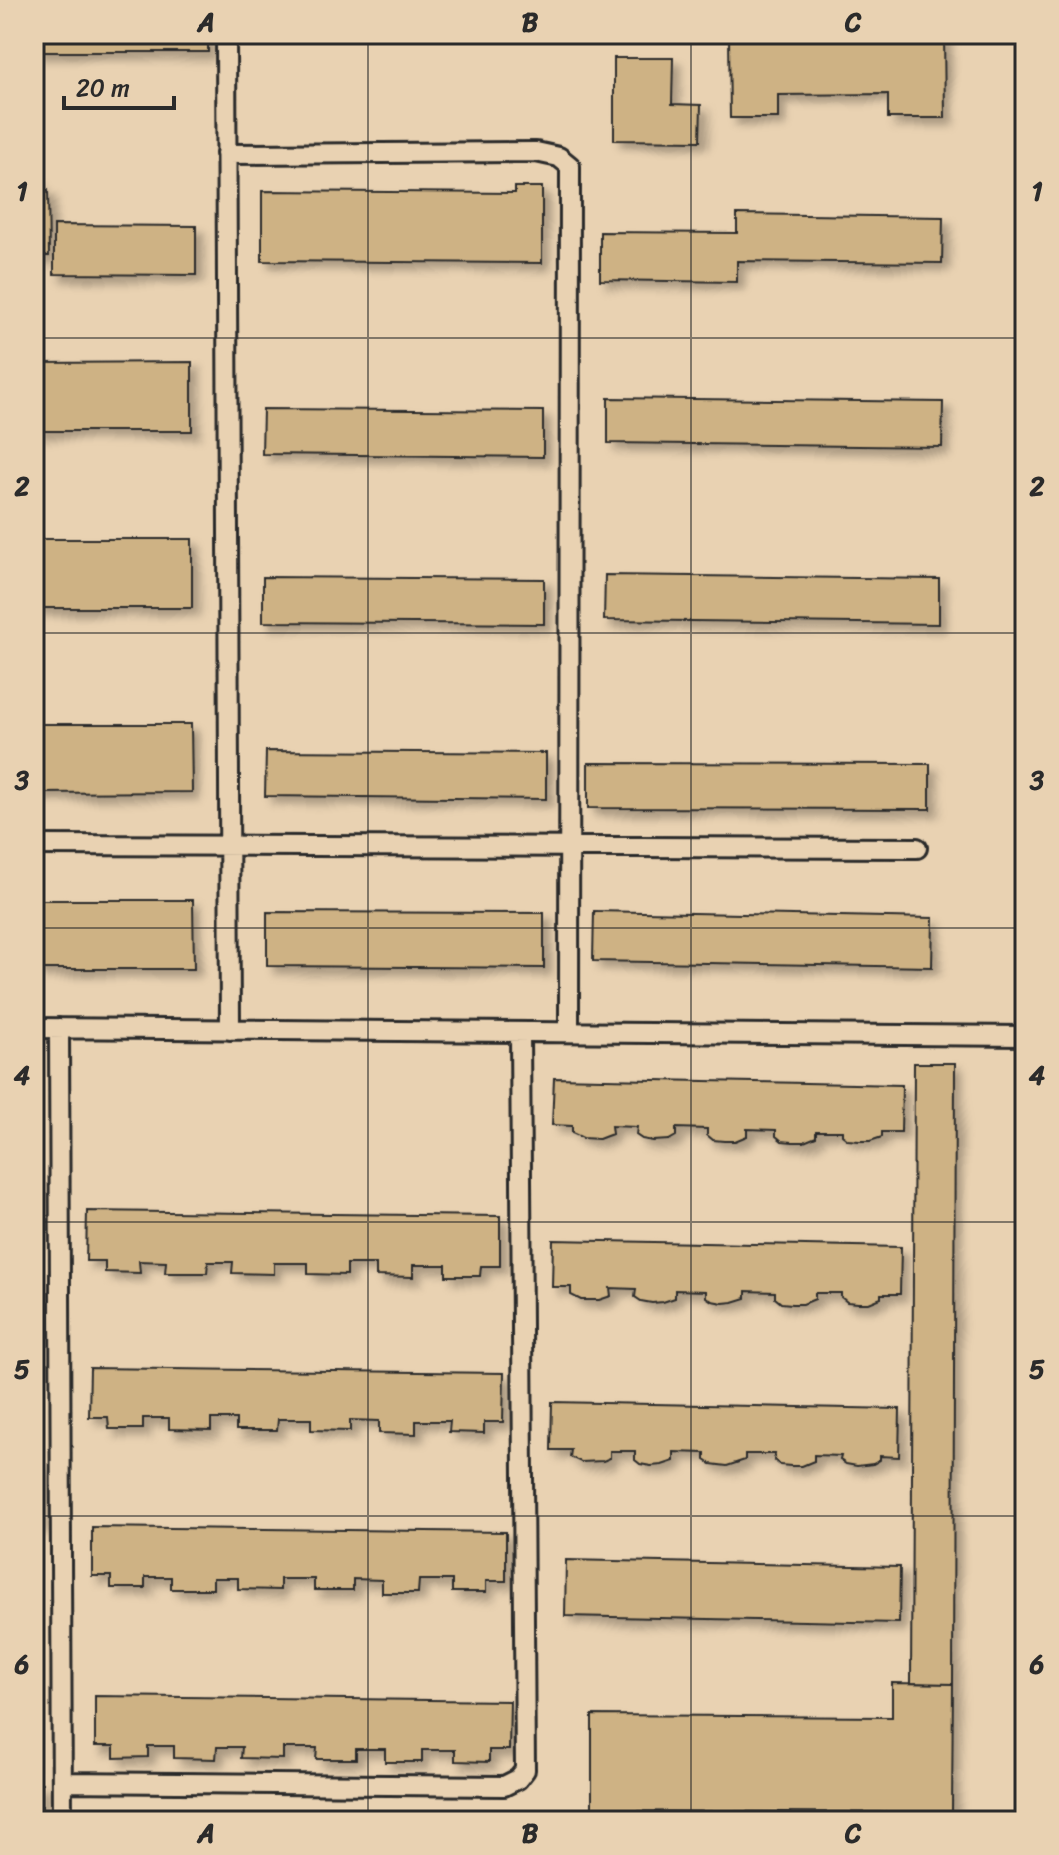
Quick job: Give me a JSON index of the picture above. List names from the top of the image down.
{
  "scale_bar": "20 m",
  "grid": {
    "columns": ["A", "B", "C"],
    "rows": [
      "1",
      "2",
      "3",
      "4",
      "5",
      "6"
    ]
  }
}
